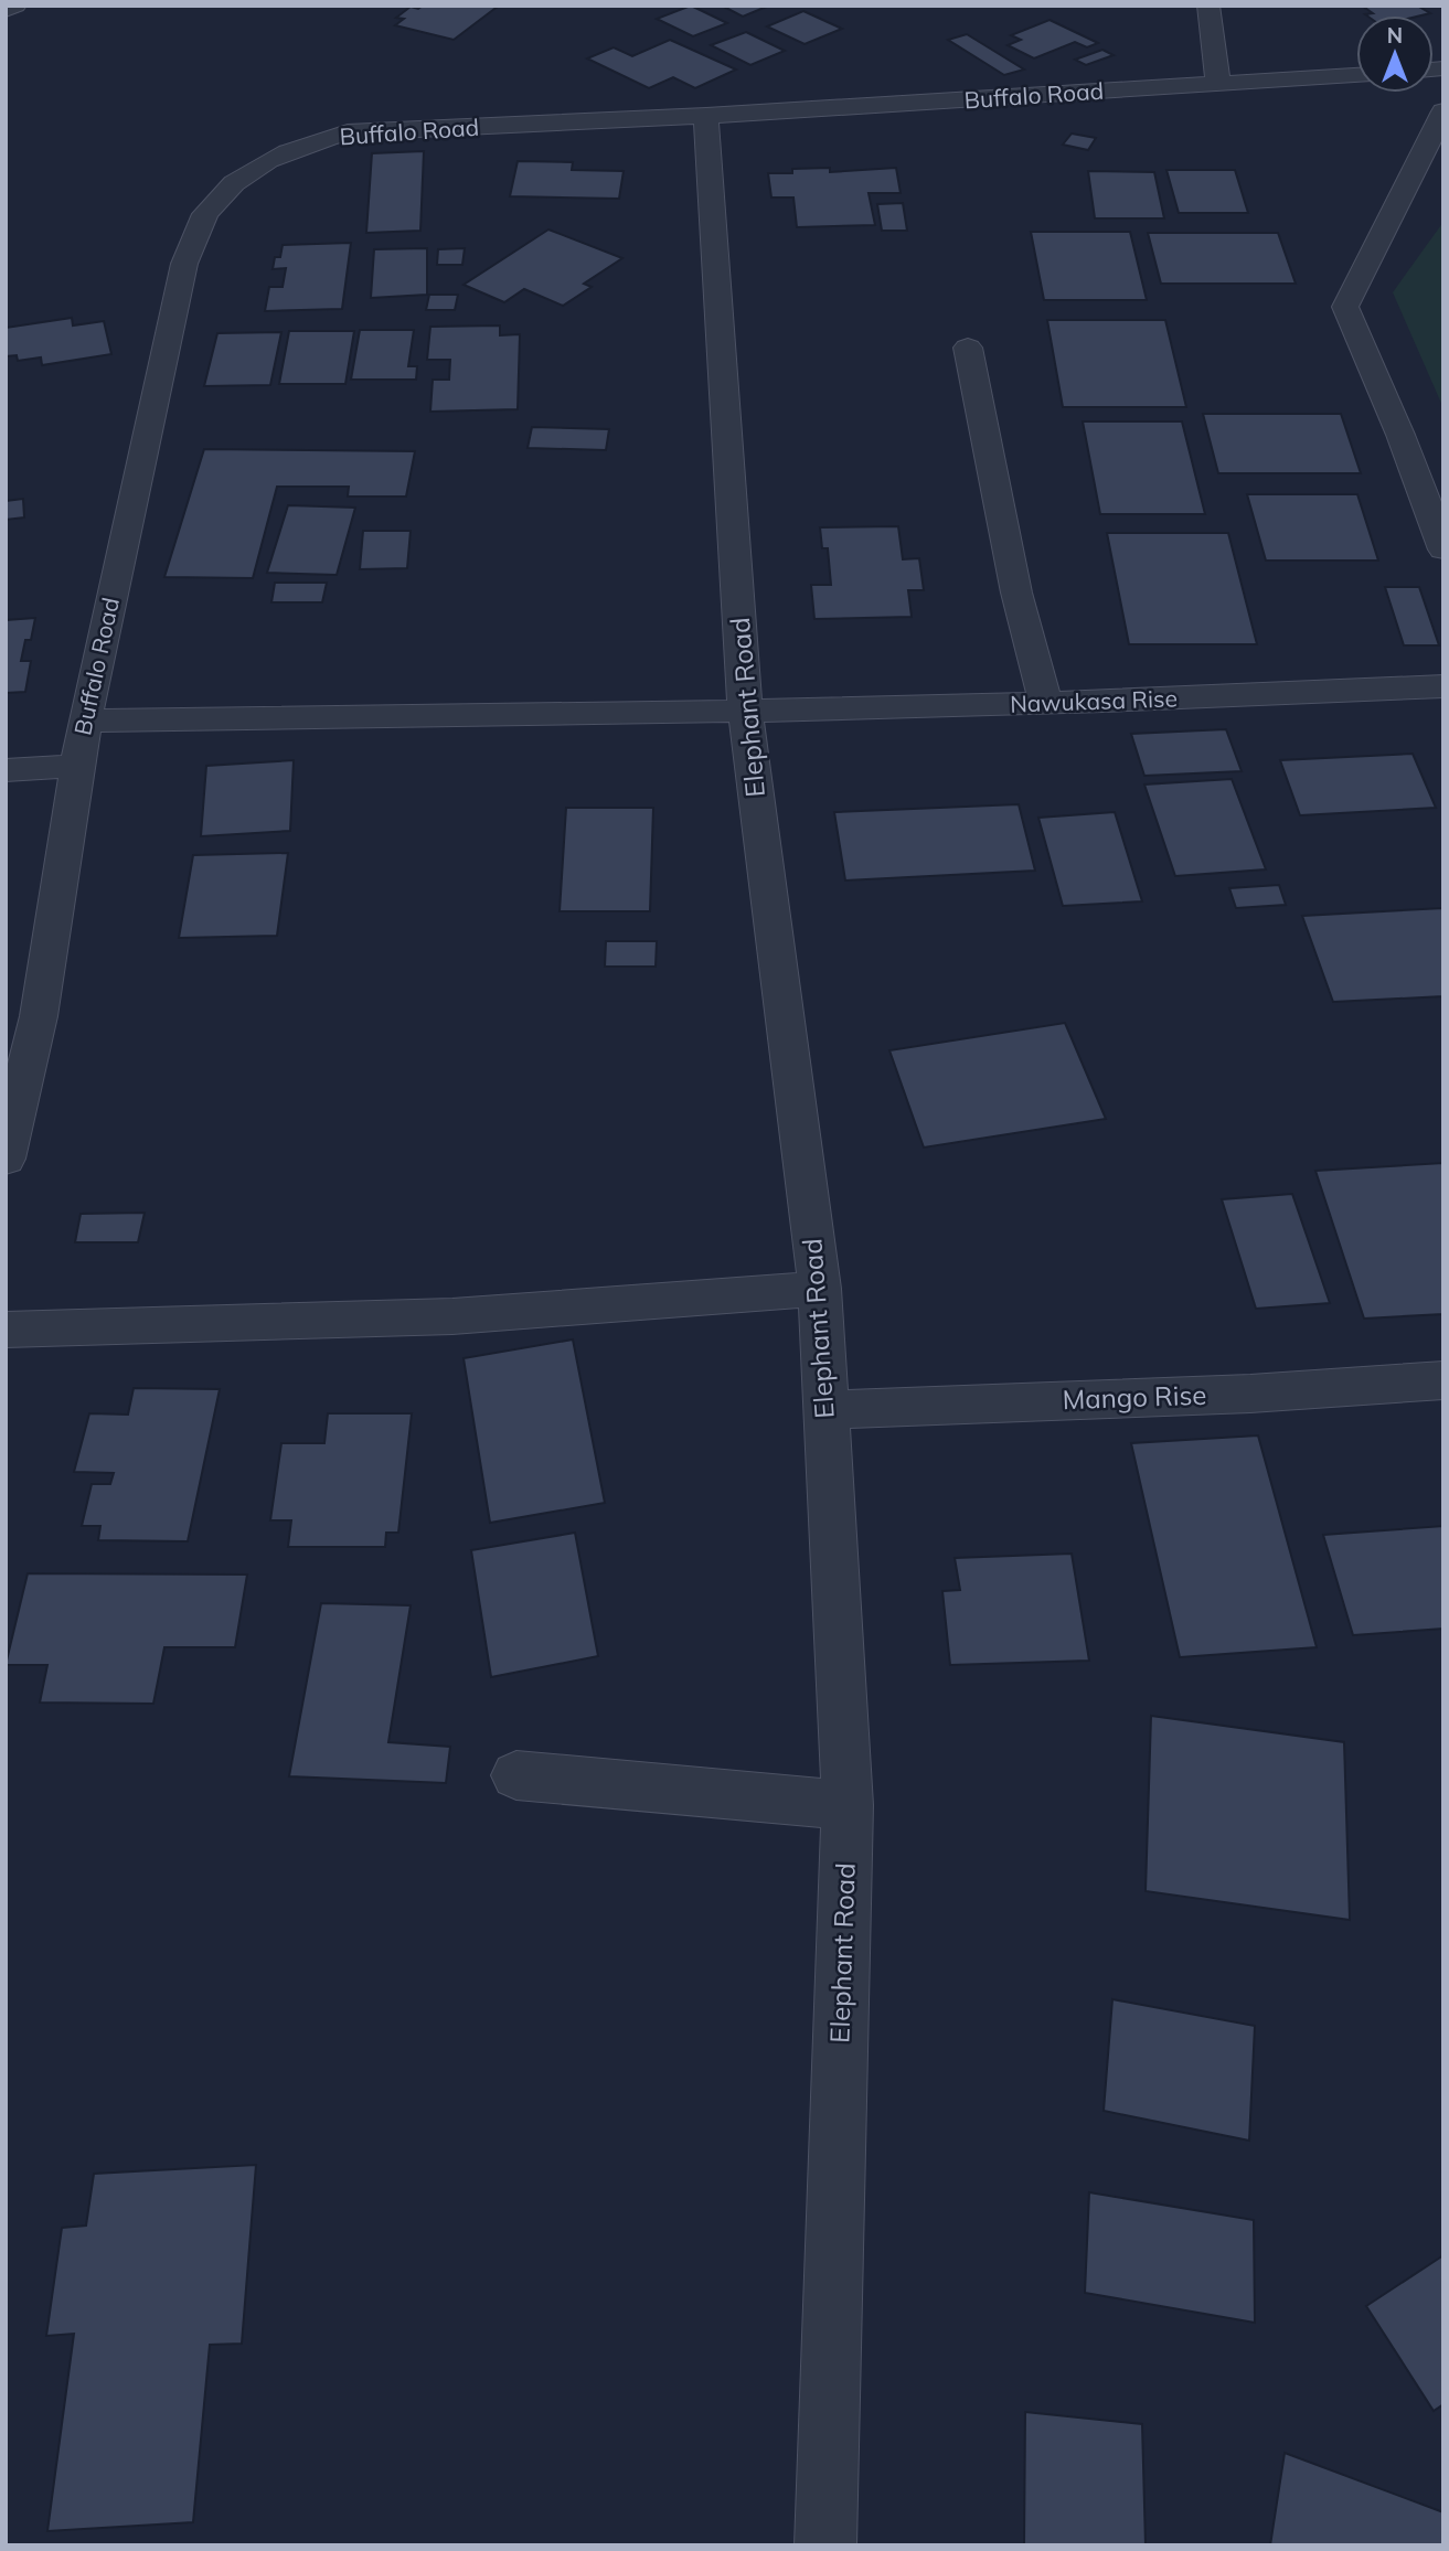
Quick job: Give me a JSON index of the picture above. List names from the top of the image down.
{
  "streets": {
    "street": [
      "Buffalo Road",
      "Nawukasa Rise",
      "Elephant Road",
      "Mango Rise"
    ]
  },
  "crossings": [
    ["Buffalo Road", "Nawukasa Rise"],
    ["Buffalo Road", "Elephant Road"],
    ["Nawukasa Rise", "Elephant Road"],
    ["Elephant Road", "Mango Rise"]
  ],
  "north": "top"
}
